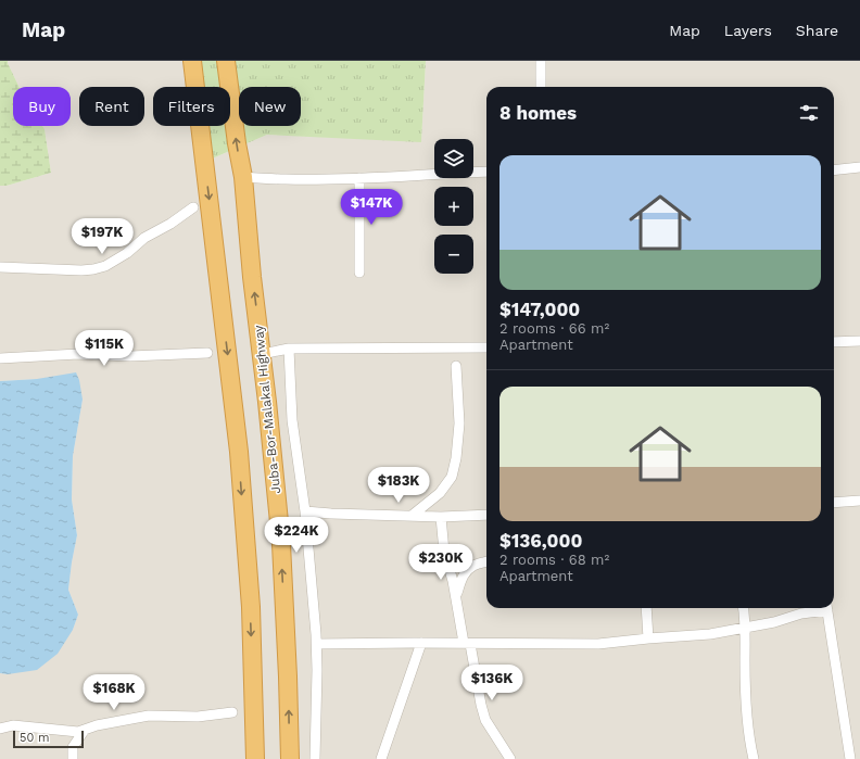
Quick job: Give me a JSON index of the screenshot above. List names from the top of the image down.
{
  "streets": {
    "highway": ["Juba-Bor-Malakal Highway"]
  },
  "scale_bar": "50 m",
  "page": {
    "header": "Map",
    "nav": ["Map", "Layers", "Share"],
    "chip": [
      "Buy",
      "Rent",
      "Filters",
      "New"
    ],
    "heading": "8 homes",
    "map_buttons": ["+", "−"],
    "list": [
      {
        "name": "$147,000",
        "note": "2 rooms · 66 m² · Apartment"
      },
      {
        "name": "$136,000",
        "note": "2 rooms · 68 m² · Apartment"
      }
    ],
    "price": [
      "$147K",
      "$197K",
      "$115K",
      "$183K",
      "$224K",
      "$230K",
      "$136K",
      "$168K"
    ],
    "scale": "50 m"
  }
}
